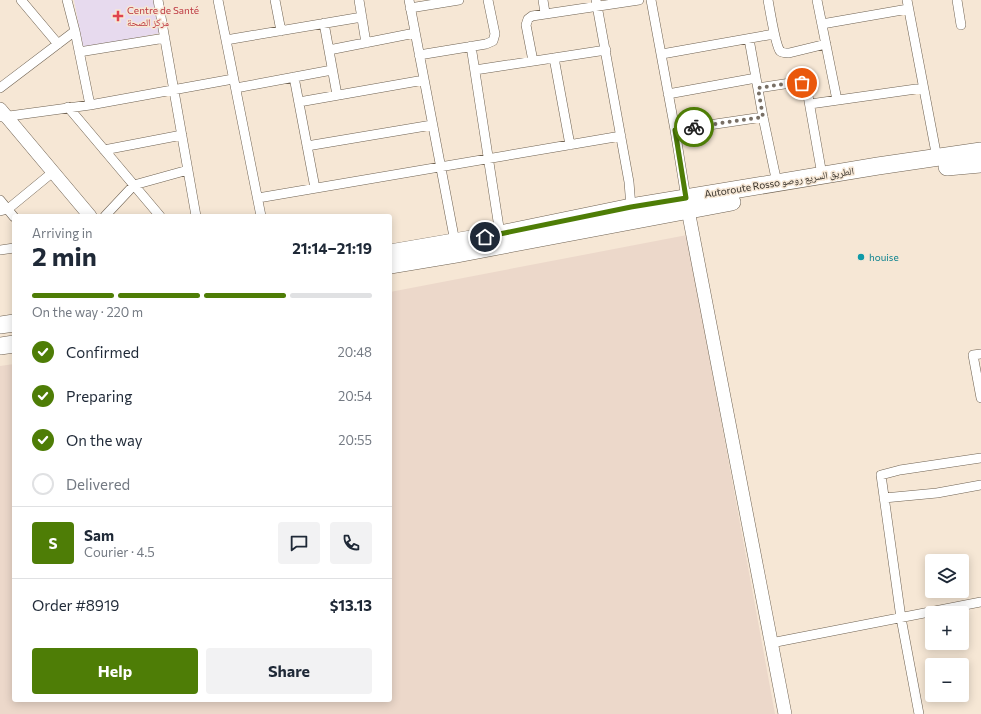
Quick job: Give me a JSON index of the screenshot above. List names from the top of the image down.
{
  "streets": {
    "highway": ["Autoroute Rosso الطريق السريع روصو"]
  },
  "places": {
    "health": ["Centre de Santé مركز الصحة"],
    "other": ["houise"]
  },
  "page": {
    "heading": ["2 min", "Arriving in", "21:14–21:19"],
    "panel": [
      "Sam",
      "Courier · 4.5",
      "Order #8919",
      "$13.13"
    ],
    "bar": "On the way · 220 m",
    "list": [
      ["Confirmed", "20:48"],
      ["Preparing", "20:54"],
      ["On the way", "20:55"],
      "Delivered"
    ],
    "round": "S",
    "map_buttons": ["+", "−"],
    "buttons": ["Help", "Share"]
  }
}
